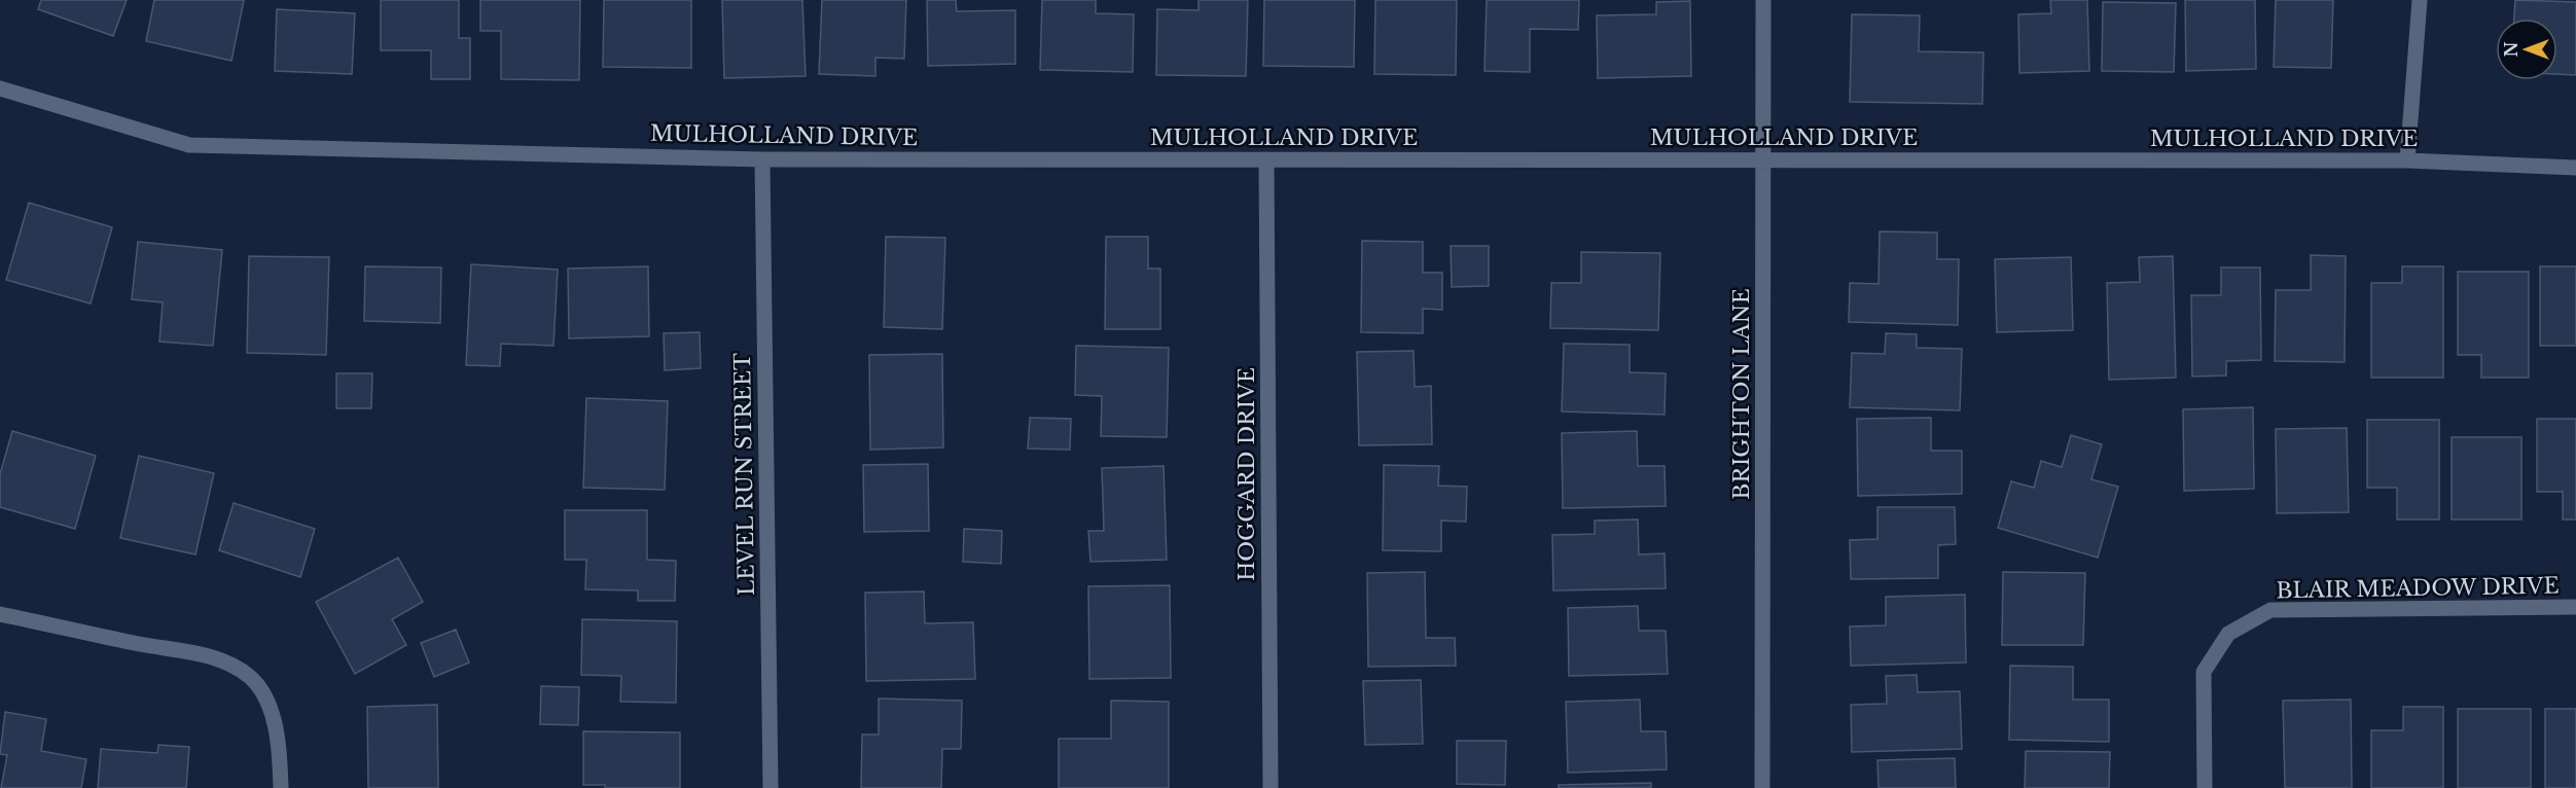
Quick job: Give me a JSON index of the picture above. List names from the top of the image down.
{
  "streets": {
    "street": [
      "MULHOLLAND DRIVE",
      "BRIGHTON LANE",
      "LEVEL RUN STREET",
      "HOGGARD DRIVE",
      "BLAIR MEADOW DRIVE"
    ]
  },
  "crossings": [
    ["MULHOLLAND DRIVE", "BRIGHTON LANE"],
    ["MULHOLLAND DRIVE", "LEVEL RUN STREET"],
    ["MULHOLLAND DRIVE", "HOGGARD DRIVE"]
  ],
  "north": "left"
}
